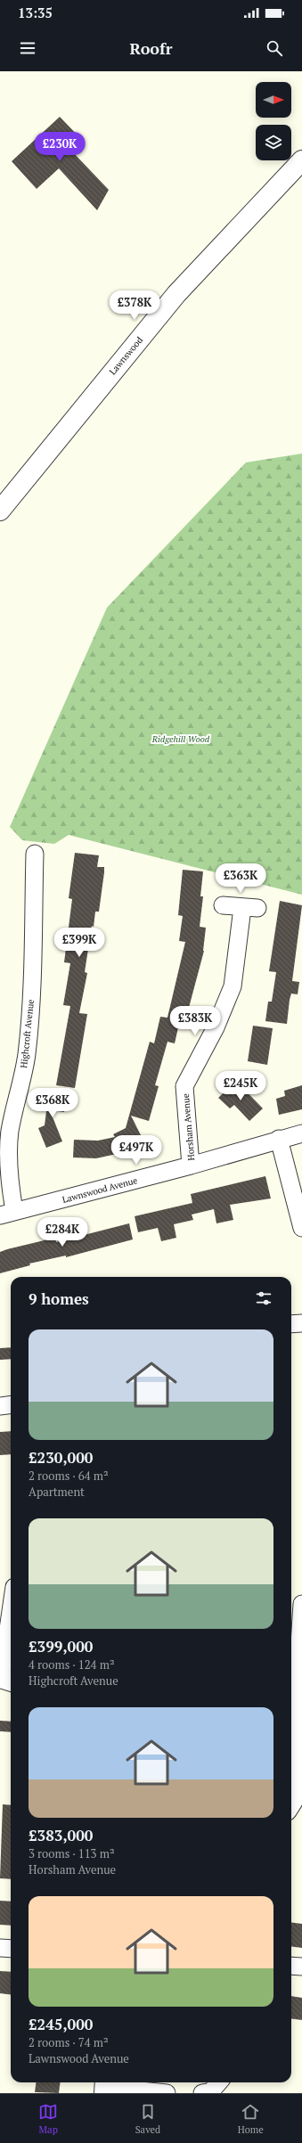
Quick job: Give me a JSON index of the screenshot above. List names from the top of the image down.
{
  "streets": {
    "street": [
      "Lawnswood",
      "Highcroft Avenue",
      "Horsham Avenue",
      "Lawnswood Avenue"
    ]
  },
  "crossings": [
    ["Highcroft Avenue", "Lawnswood Avenue"],
    ["Horsham Avenue", "Lawnswood Avenue"]
  ],
  "parks": ["Ridgehill Wood"],
  "north": "right",
  "page": {
    "status": "13:35",
    "header": "Roofr",
    "price": [
      "£230K",
      "£378K",
      "£363K",
      "£399K",
      "£383K",
      "£245K",
      "£368K",
      "£497K",
      "£284K"
    ],
    "heading": "9 homes",
    "list": [
      {
        "name": "£230,000",
        "note": "2 rooms · 64 m² · Apartment"
      },
      {
        "name": "£399,000",
        "note": "4 rooms · 124 m² · Highcroft Avenue"
      },
      {
        "name": "£383,000",
        "note": "3 rooms · 113 m² · Horsham Avenue"
      },
      {
        "name": "£245,000",
        "note": "2 rooms · 74 m² · Lawnswood Avenue"
      }
    ],
    "tabs": ["Map", "Saved", "Home"]
  }
}
